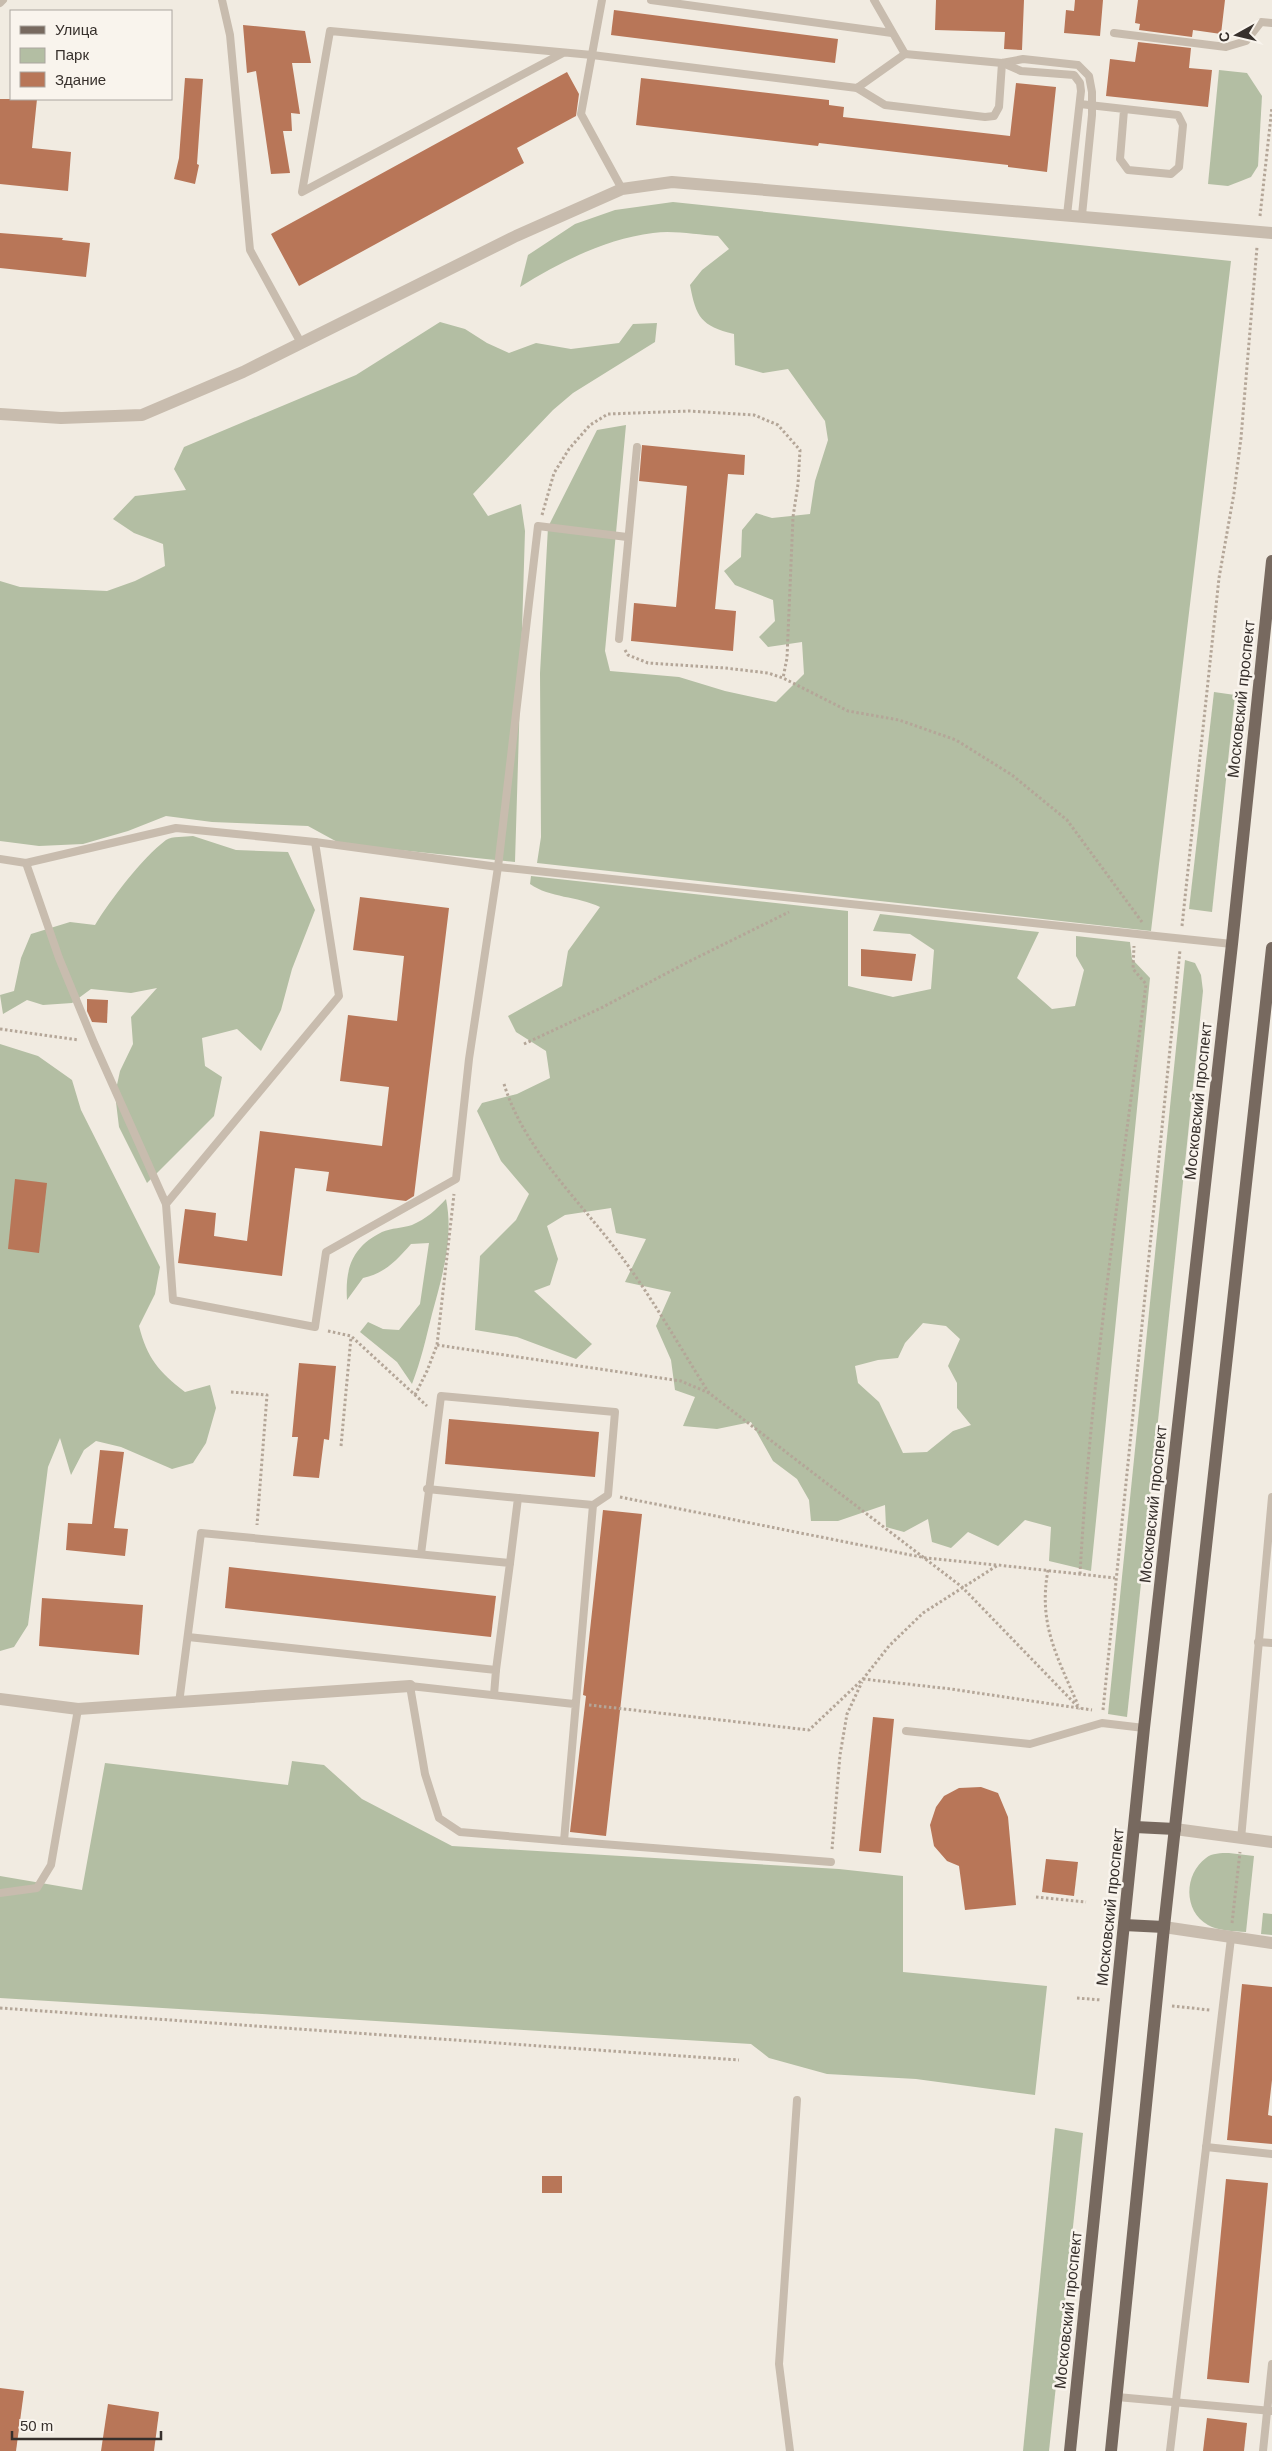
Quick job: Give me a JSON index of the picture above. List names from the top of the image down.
{
  "streets": {
    "main road": ["Московский проспект"]
  },
  "legend": ["Улица", "Парк", "Здание"],
  "scale_bar": "50 m",
  "north": "left"
}
